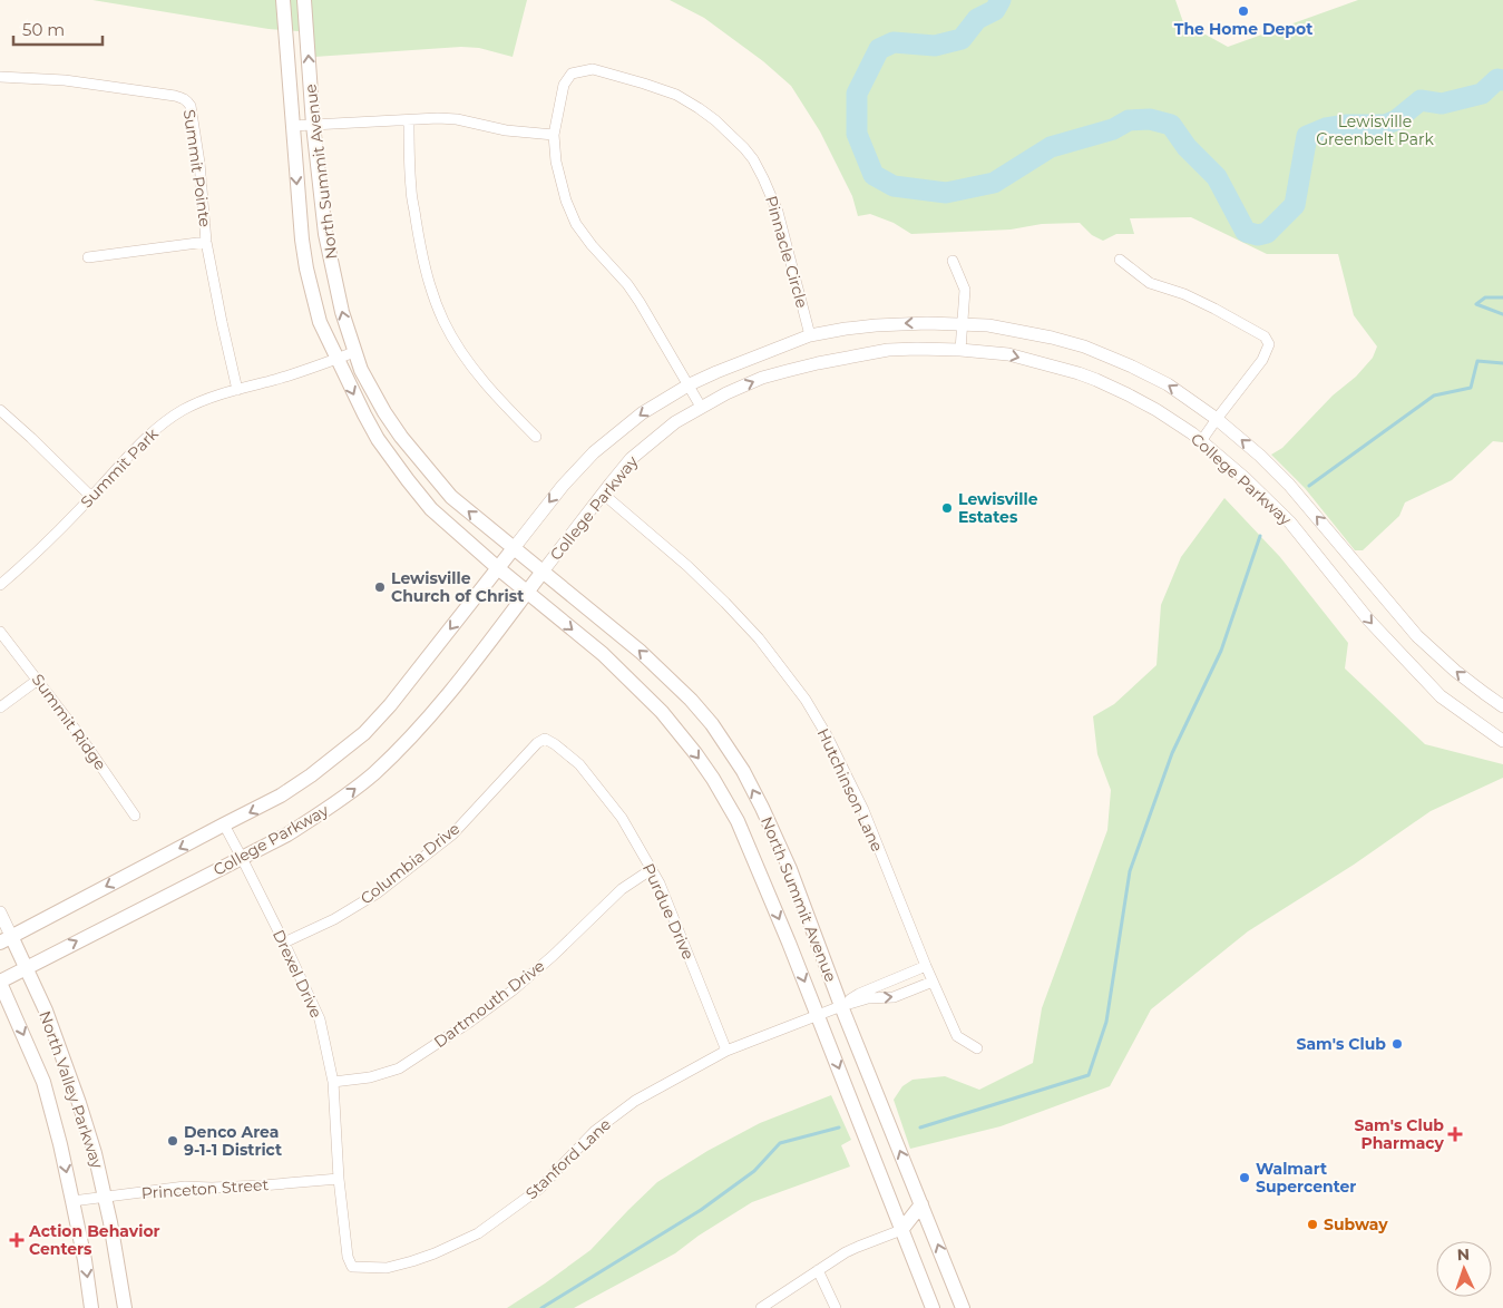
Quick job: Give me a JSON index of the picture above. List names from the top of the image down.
{
  "streets": {
    "main road": ["North Summit Avenue", "College Parkway", "North Valley Parkway"],
    "street": [
      "Summit Pointe",
      "Pinnacle Circle",
      "Summit Park",
      "Summit Ridge",
      "Hutchinson Lane",
      "Columbia Drive",
      "Purdue Drive",
      "Drexel Drive",
      "Dartmouth Drive",
      "Stanford Lane",
      "Princeton Street"
    ]
  },
  "crossings": [
    ["Summit Pointe", "Summit Park"],
    ["North Summit Avenue", "Summit Park"],
    ["North Summit Avenue", "College Parkway"],
    ["North Summit Avenue", "Stanford Lane"],
    ["Pinnacle Circle", "College Parkway"],
    ["College Parkway", "Hutchinson Lane"],
    ["College Parkway", "Drexel Drive"],
    ["College Parkway", "North Valley Parkway"],
    ["Hutchinson Lane", "Stanford Lane"],
    ["Columbia Drive", "Purdue Drive"],
    ["Columbia Drive", "Drexel Drive"],
    ["Purdue Drive", "Dartmouth Drive"],
    ["Purdue Drive", "Stanford Lane"],
    ["Drexel Drive", "Dartmouth Drive"],
    ["Drexel Drive", "Stanford Lane"],
    ["Drexel Drive", "Princeton Street"],
    ["North Valley Parkway", "Princeton Street"]
  ],
  "one_way": ["North Valley Parkway"],
  "parks": ["Lewisville Greenbelt Park"],
  "places": {
    "other": [
      "The Home Depot",
      "Lewisville Estates",
      "Lewisville Church of Christ",
      "Sam's Club",
      "Denco Area 9-1-1 District",
      "Walmart Supercenter",
      "Subway"
    ],
    "health": ["Sam's Club Pharmacy", "Action Behavior Centers"]
  },
  "scale_bar": "50 m",
  "north": "top"
}
